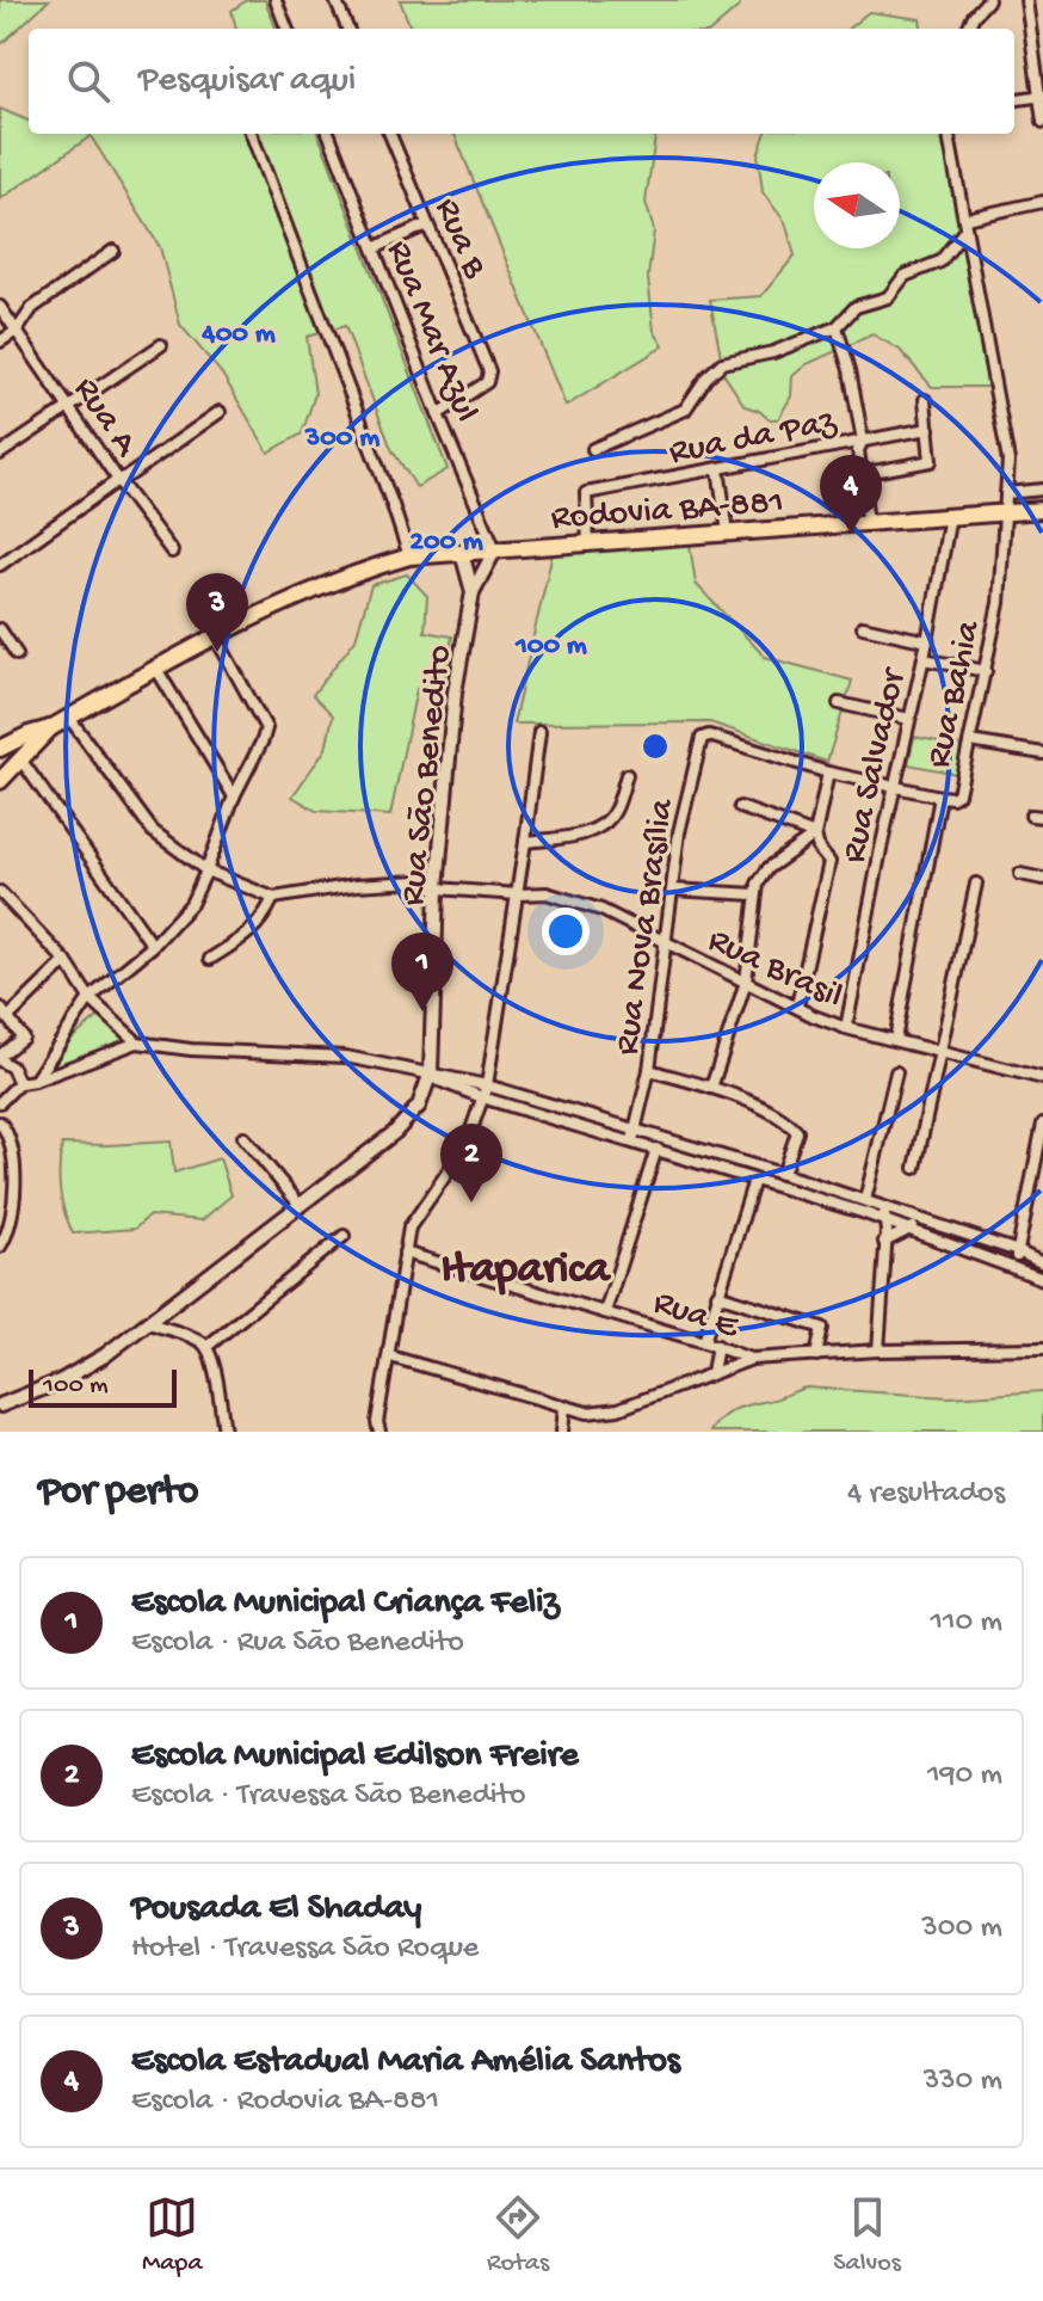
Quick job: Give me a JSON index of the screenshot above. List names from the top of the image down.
{
  "streets": {
    "main road": ["Rodovia BA-881"],
    "street": [
      "Rua B",
      "Rua Mar Azul",
      "Rua A",
      "Rua da Paz",
      "Rua Bahia",
      "Rua Salvador",
      "Rua São Benedito",
      "Rua Nova Brasília",
      "Rua Brasil",
      "Rua E"
    ]
  },
  "crossings": [
    ["Rua B", "Rua Mar Azul"],
    ["Rua Mar Azul", "Rodovia BA-881"],
    ["Rua Mar Azul", "Rua São Benedito"],
    ["Rua da Paz", "Rodovia BA-881"],
    ["Rodovia BA-881", "Rua Bahia"],
    ["Rodovia BA-881", "Rua Salvador"],
    ["Rodovia BA-881", "Rua São Benedito"],
    ["Rua Bahia", "Rua Nova Brasília"],
    ["Rua Bahia", "Rua Brasil"],
    ["Rua Salvador", "Rua Nova Brasília"],
    ["Rua Salvador", "Rua Brasil"],
    ["Rua São Benedito", "Rua Brasil"],
    ["Rua Nova Brasília", "Rua Brasil"]
  ],
  "districts": ["Itaparica"],
  "scale_bar": "100 m",
  "north": "left",
  "page": {
    "search": "Pesquisar aqui",
    "pins": [
      "4",
      "3",
      "1",
      "2"
    ],
    "scale": "100 m",
    "heading": ["Por perto", "4 resultados"],
    "list": [
      {
        "mark": "1",
        "name": "Escola Municipal Criança Feliz",
        "note": "Escola · Rua São Benedito",
        "value": "110 m"
      },
      {
        "mark": "2",
        "name": "Escola Municipal Edilson Freire",
        "note": "Escola · Travessa São Benedito",
        "value": "190 m"
      },
      {
        "mark": "3",
        "name": "Pousada El Shaday",
        "note": "Hotel · Travessa São Roque",
        "value": "300 m"
      },
      {
        "mark": "4",
        "name": "Escola Estadual Maria Amélia Santos",
        "note": "Escola · Rodovia BA-881",
        "value": "330 m"
      }
    ],
    "nav": ["Mapa", "Rotas", "Salvos"]
  },
  "rings": [
    "400 m",
    "300 m",
    "200 m",
    "100 m"
  ]
}
